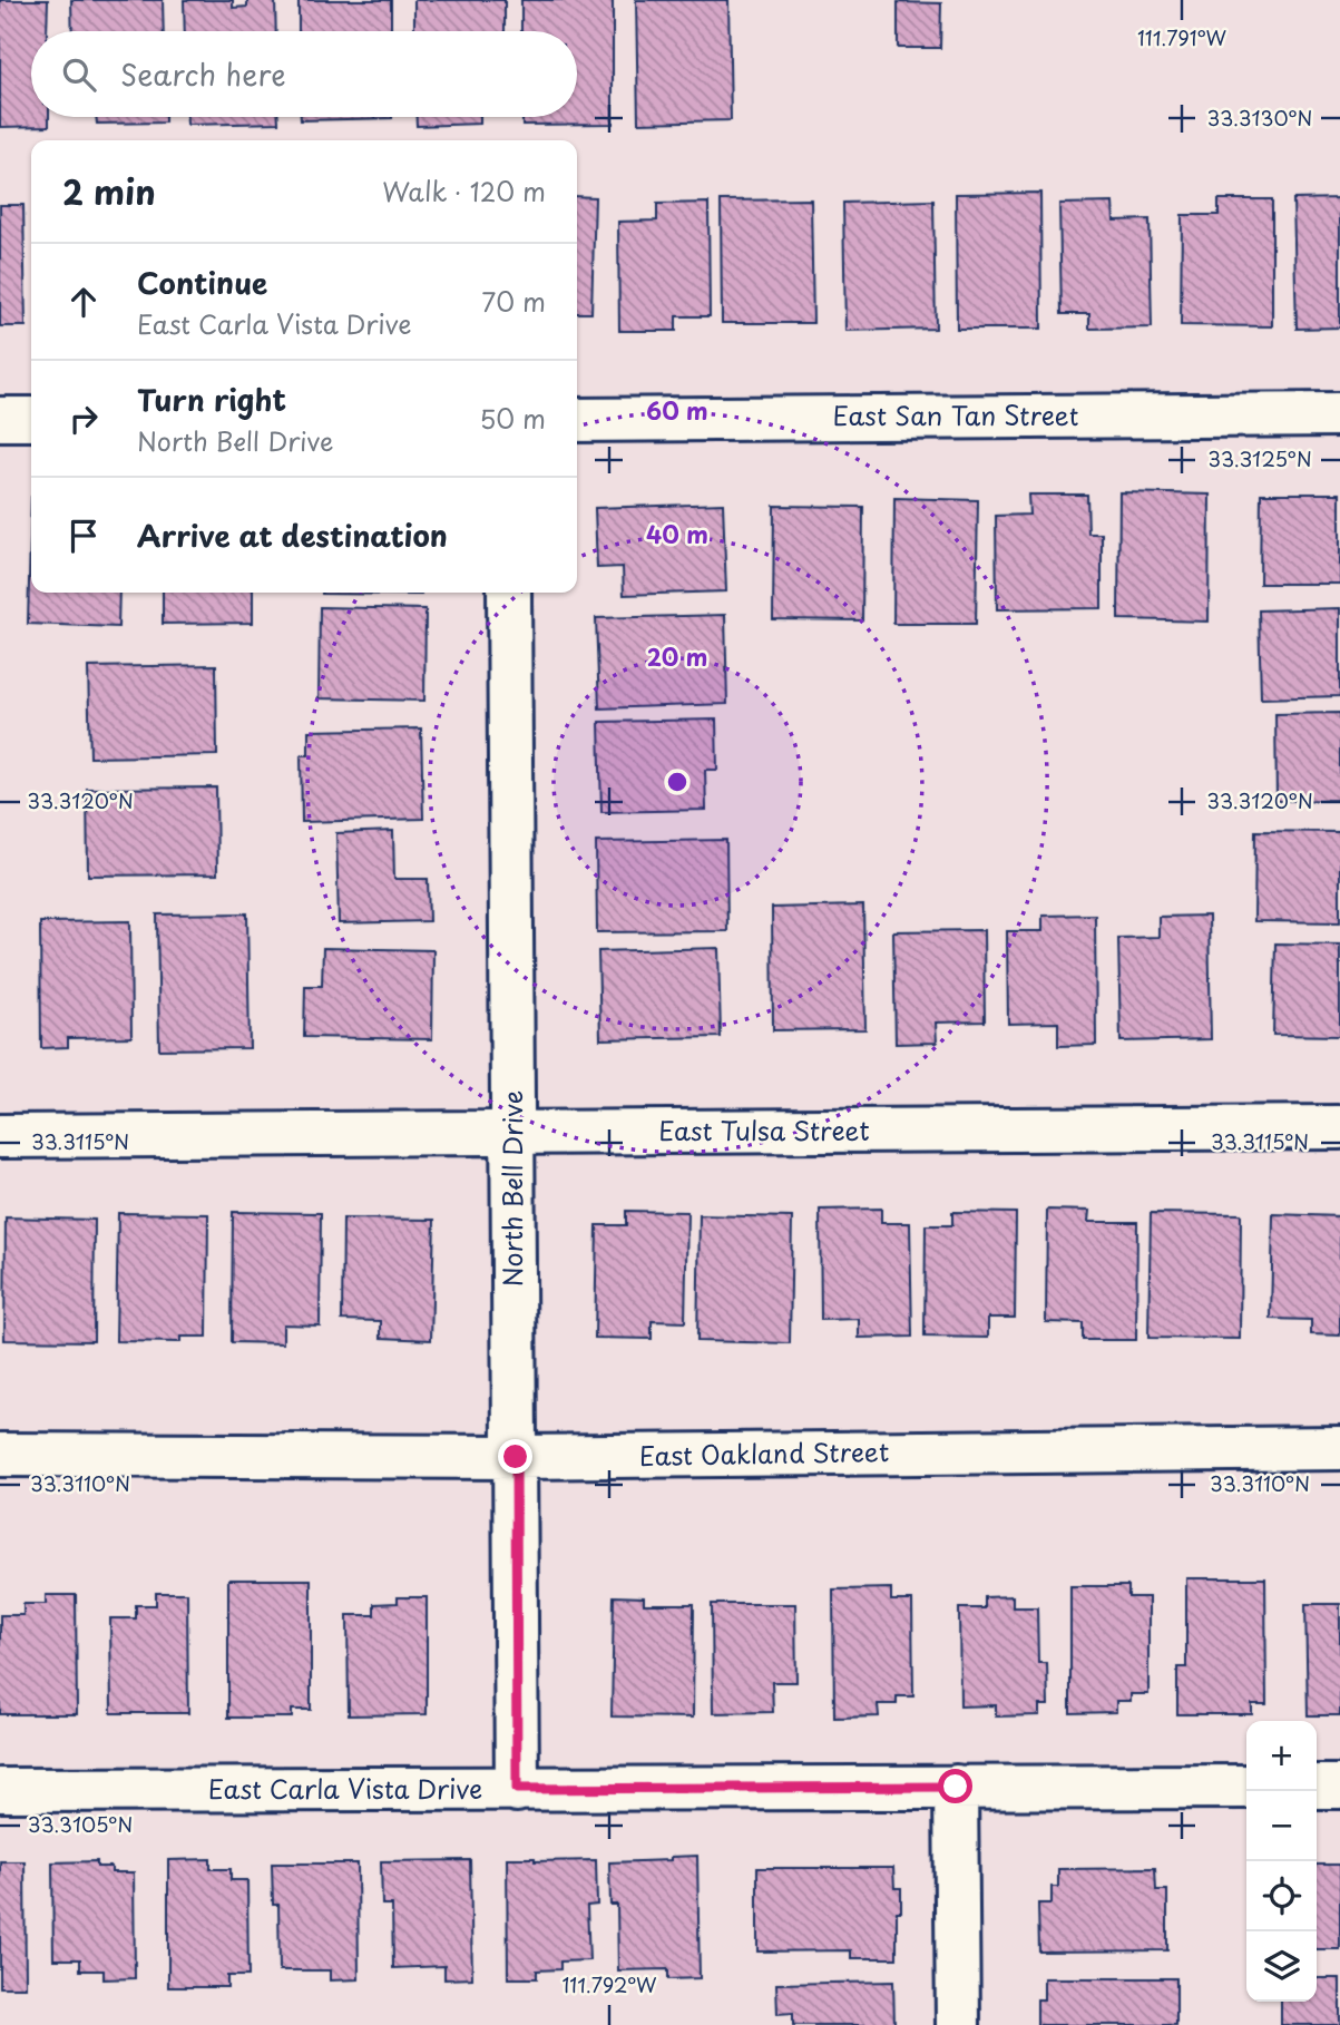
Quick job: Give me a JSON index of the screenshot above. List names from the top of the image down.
{
  "streets": {
    "street": [
      "East San Tan Street",
      "East Tulsa Street",
      "North Bell Drive",
      "East Oakland Street",
      "East Carla Vista Drive"
    ]
  },
  "crossings": [
    ["East Tulsa Street", "North Bell Drive"],
    ["North Bell Drive", "East Oakland Street"],
    ["North Bell Drive", "East Carla Vista Drive"]
  ],
  "page": {
    "search": "Search here",
    "heading": ["2 min", "Walk · 120 m"],
    "list": [
      ["Continue", "East Carla Vista Drive", "70 m"],
      ["Turn right", "North Bell Drive", "50 m"],
      "Arrive at destination"
    ],
    "map_buttons": ["+", "−"]
  },
  "coordinates": [
    "111.791°W",
    "33.3130°N",
    "33.3125°N",
    "33.3120°N",
    "33.3115°N",
    "33.3110°N",
    "33.3105°N",
    "111.792°W"
  ],
  "rings": ["60 m", "40 m", "20 m"]
}
